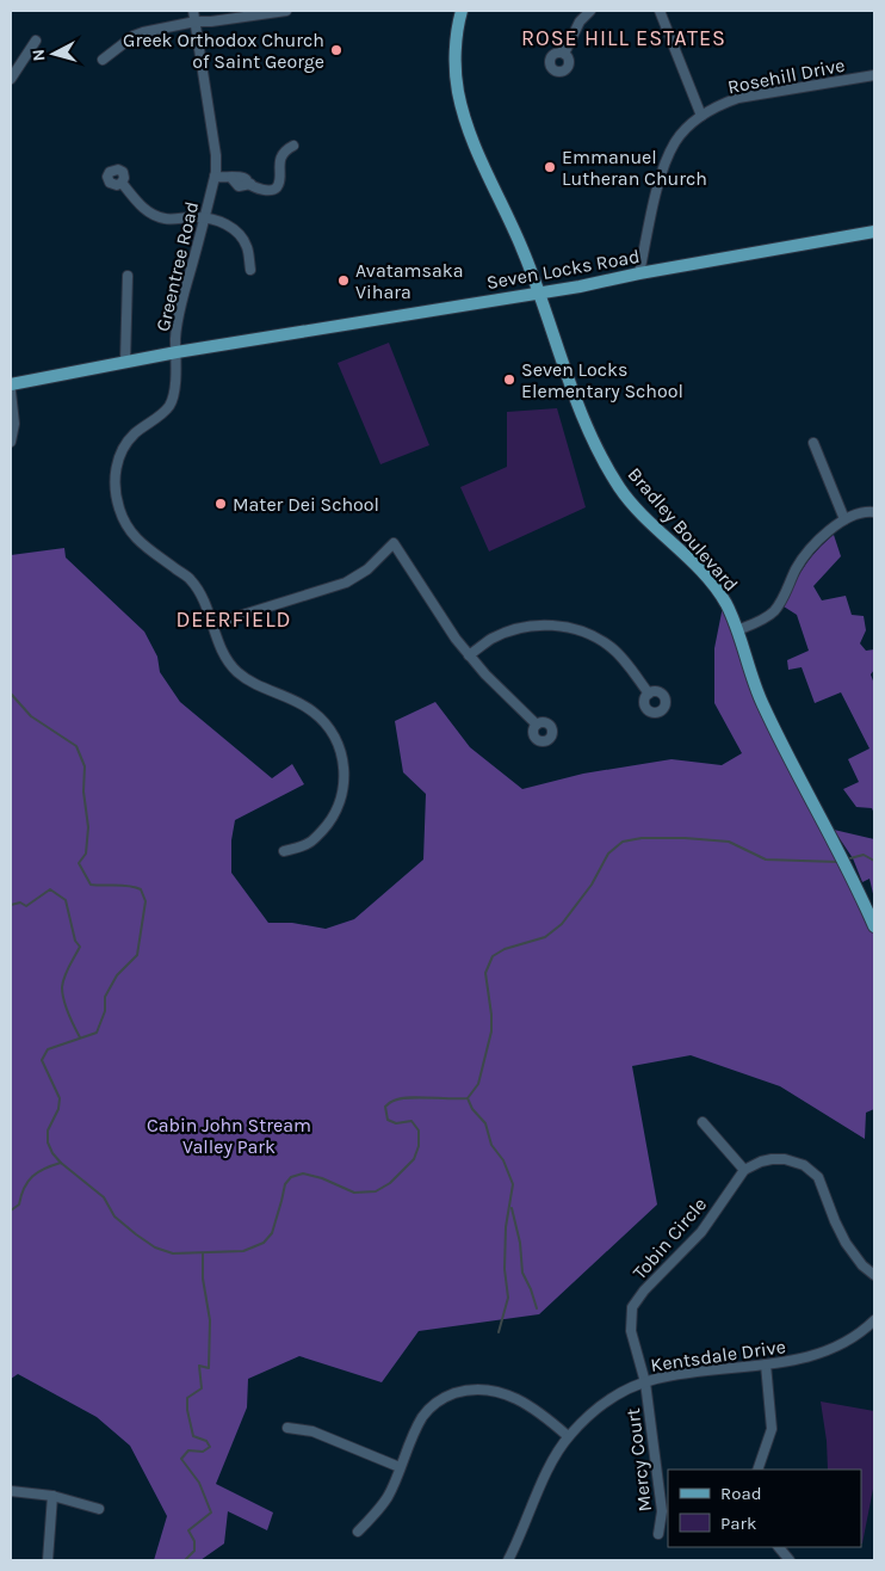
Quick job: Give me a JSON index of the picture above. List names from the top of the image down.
{
  "streets": {
    "main road": ["Seven Locks Road", "Bradley Boulevard"],
    "street": [
      "Rosehill Drive",
      "Greentree Road",
      "Tobin Circle",
      "Kentsdale Drive",
      "Mercy Court"
    ]
  },
  "crossings": [
    ["Rosehill Drive", "Seven Locks Road"],
    ["Greentree Road", "Seven Locks Road"],
    ["Seven Locks Road", "Bradley Boulevard"],
    ["Tobin Circle", "Kentsdale Drive"],
    ["Tobin Circle", "Mercy Court"],
    ["Kentsdale Drive", "Mercy Court"]
  ],
  "districts": ["ROSE HILL ESTATES", "DEERFIELD"],
  "parks": ["Cabin John Stream Valley Park"],
  "places": [
    "Greek Orthodox Church of Saint George",
    "Emmanuel Lutheran Church",
    "Avatamsaka Vihara",
    "Seven Locks Elementary School",
    "Mater Dei School"
  ],
  "legend": ["Road", "Park"],
  "north": "left"
}
